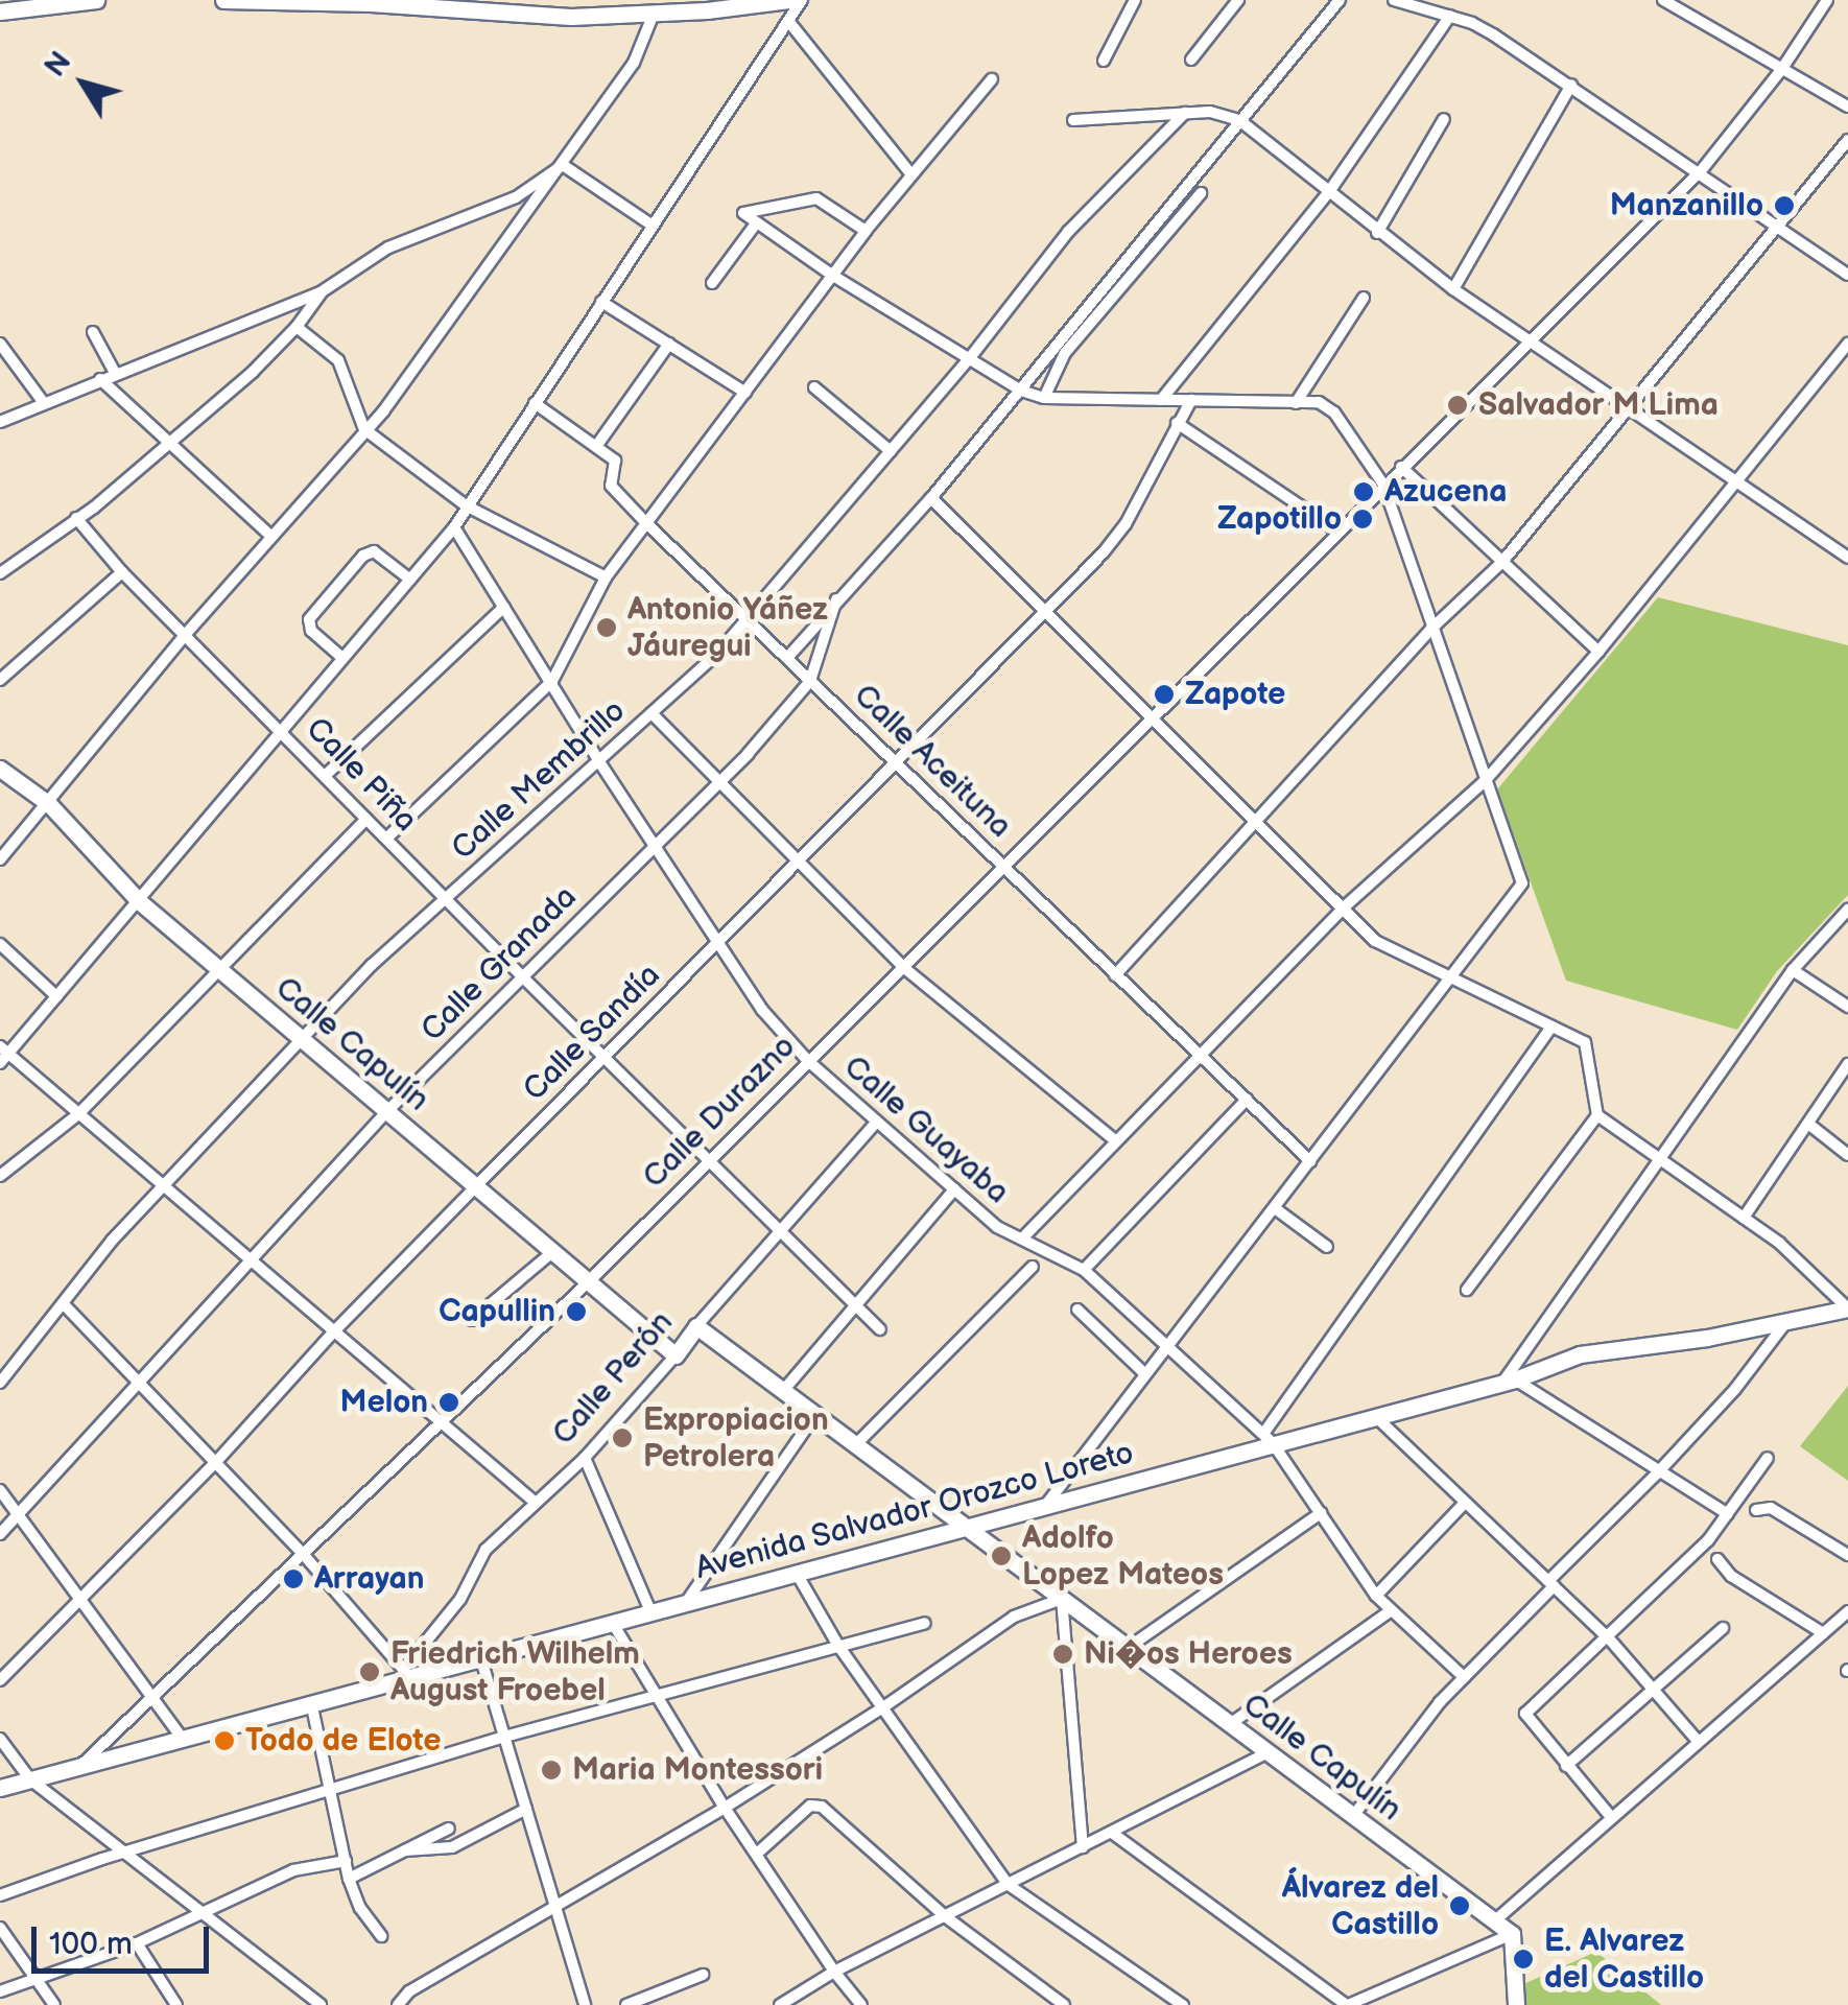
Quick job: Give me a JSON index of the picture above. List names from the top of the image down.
{
  "streets": {
    "street": [
      "Calle Aceituna",
      "Calle Piña",
      "Calle Membrillo",
      "Calle Granada",
      "Calle Sandía",
      "Calle Capulín",
      "Calle Durazno",
      "Calle Guayaba",
      "Calle Perón",
      "Avenida Salvador Orozco Loreto"
    ]
  },
  "crossings": [
    ["Calle Aceituna", "Calle Membrillo"],
    ["Calle Aceituna", "Calle Granada"],
    ["Calle Aceituna", "Calle Sandía"],
    ["Calle Aceituna", "Calle Durazno"],
    ["Calle Piña", "Calle Membrillo"],
    ["Calle Piña", "Calle Granada"],
    ["Calle Piña", "Calle Sandía"],
    ["Calle Piña", "Calle Durazno"],
    ["Calle Piña", "Calle Perón"],
    ["Calle Membrillo", "Calle Capulín"],
    ["Calle Membrillo", "Calle Guayaba"],
    ["Calle Granada", "Calle Capulín"],
    ["Calle Granada", "Calle Guayaba"],
    ["Calle Sandía", "Calle Capulín"],
    ["Calle Sandía", "Calle Guayaba"],
    ["Calle Capulín", "Calle Durazno"],
    ["Calle Capulín", "Calle Perón"],
    ["Calle Capulín", "Avenida Salvador Orozco Loreto"],
    ["Calle Durazno", "Calle Guayaba"],
    ["Calle Durazno", "Avenida Salvador Orozco Loreto"],
    ["Calle Guayaba", "Calle Perón"],
    ["Calle Guayaba", "Avenida Salvador Orozco Loreto"],
    ["Calle Perón", "Avenida Salvador Orozco Loreto"]
  ],
  "places": [
    "Manzanillo",
    "Salvador M Lima",
    "Azucena",
    "Zapotillo",
    "Antonio Yáñez Jáuregui",
    "Zapote",
    "Capullin",
    "Melon",
    "Expropiacion Petrolera",
    "Adolfo Lopez Mateos",
    "Arrayan",
    "Ni�os Heroes",
    "Friedrich Wilhelm August Froebel",
    "Todo de Elote",
    "Maria Montessori",
    "Álvarez del Castillo",
    "E. Alvarez del Castillo"
  ],
  "scale_bar": "100 m",
  "north": "top left"
}
